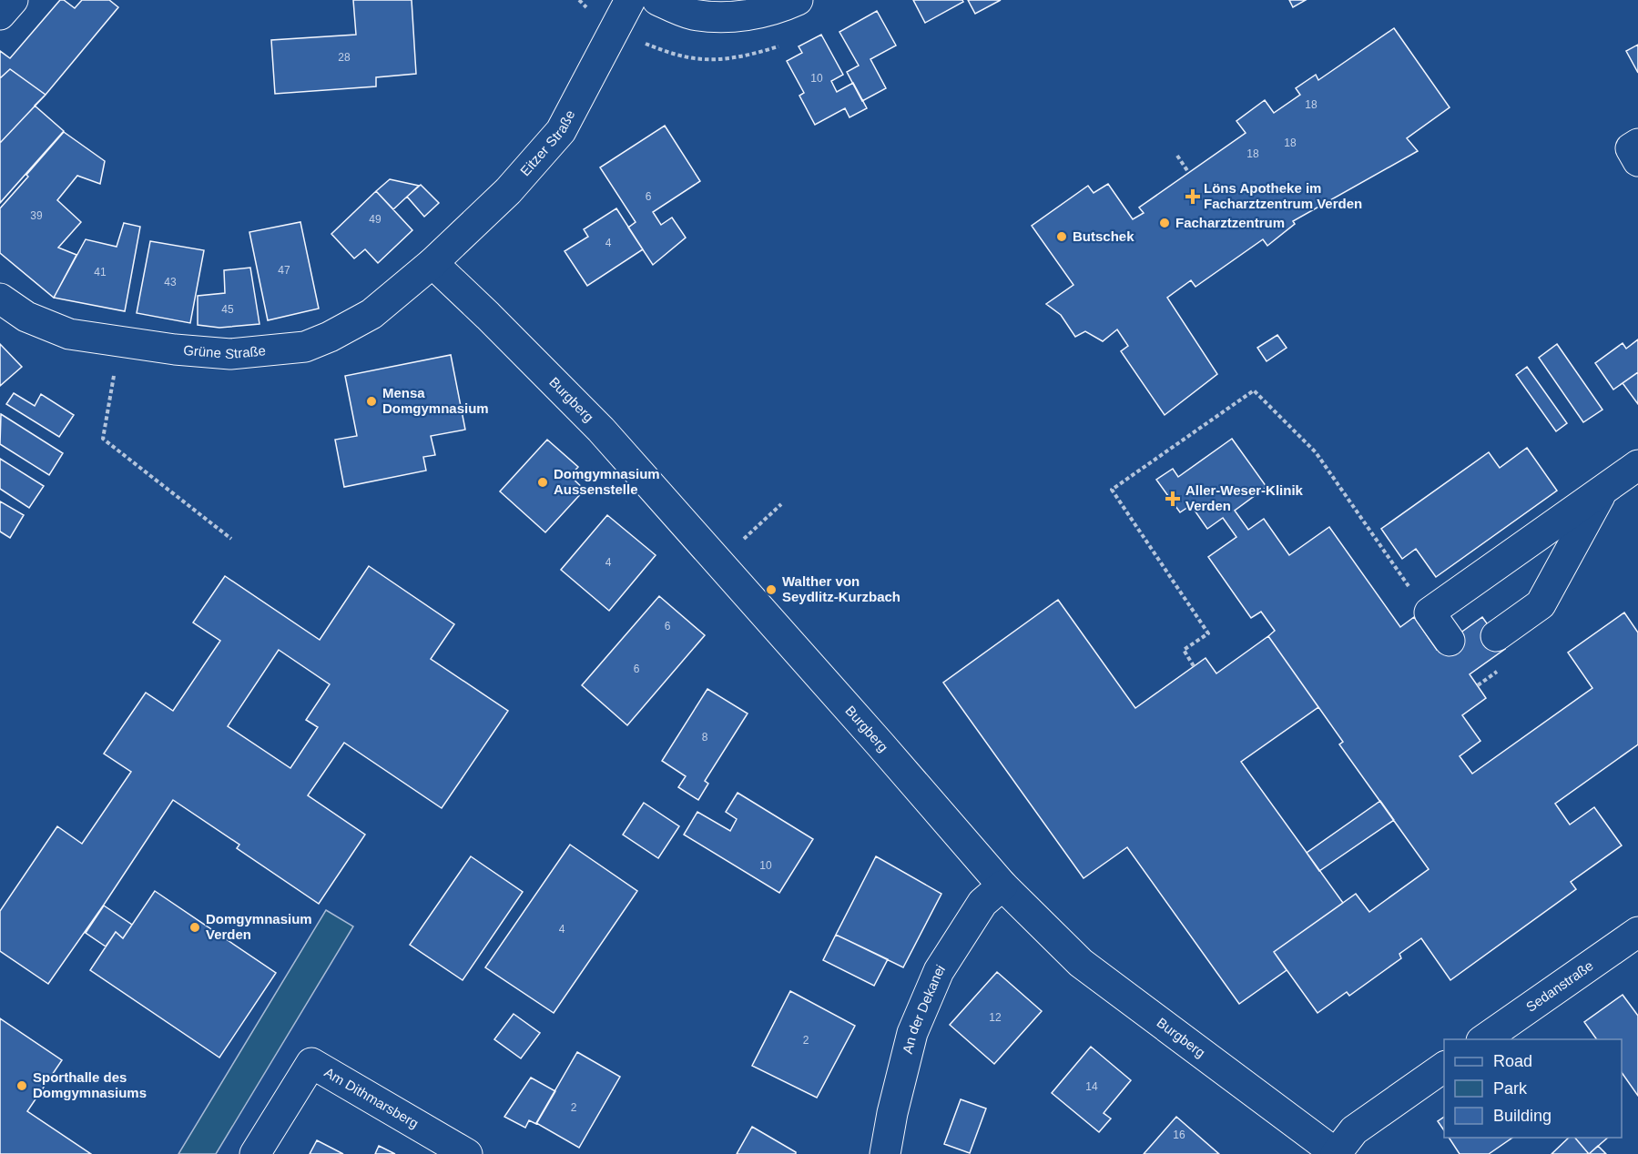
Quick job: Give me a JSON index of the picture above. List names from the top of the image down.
{
  "streets": {
    "street": [
      "Eitzer Straße",
      "Grüne Straße",
      "Burgberg",
      "Sedanstraße",
      "An der Dekanei",
      "Am Dithmarsberg"
    ]
  },
  "crossings": [
    ["Eitzer Straße", "Grüne Straße"],
    ["Eitzer Straße", "Burgberg"],
    ["Grüne Straße", "Burgberg"],
    ["Burgberg", "An der Dekanei"]
  ],
  "places": {
    "health": ["Löns Apotheke im Facharztzentrum Verden", "Aller-Weser-Klinik Verden"],
    "other": [
      "Facharztzentrum",
      "Butschek",
      "Mensa Domgymnasium",
      "Domgymnasium Aussenstelle",
      "Walther von Seydlitz-Kurzbach",
      "Domgymnasium Verden",
      "Sporthalle des Domgymnasiums"
    ]
  },
  "house_numbers": [
    "28",
    "10",
    "18",
    "18",
    "18",
    "6",
    "39",
    "49",
    "4",
    "47",
    "41",
    "43",
    "45",
    "4",
    "6",
    "6",
    "8",
    "10",
    "4",
    "12",
    "2",
    "14",
    "2",
    "16"
  ],
  "legend": ["Road", "Park", "Building"]
}
